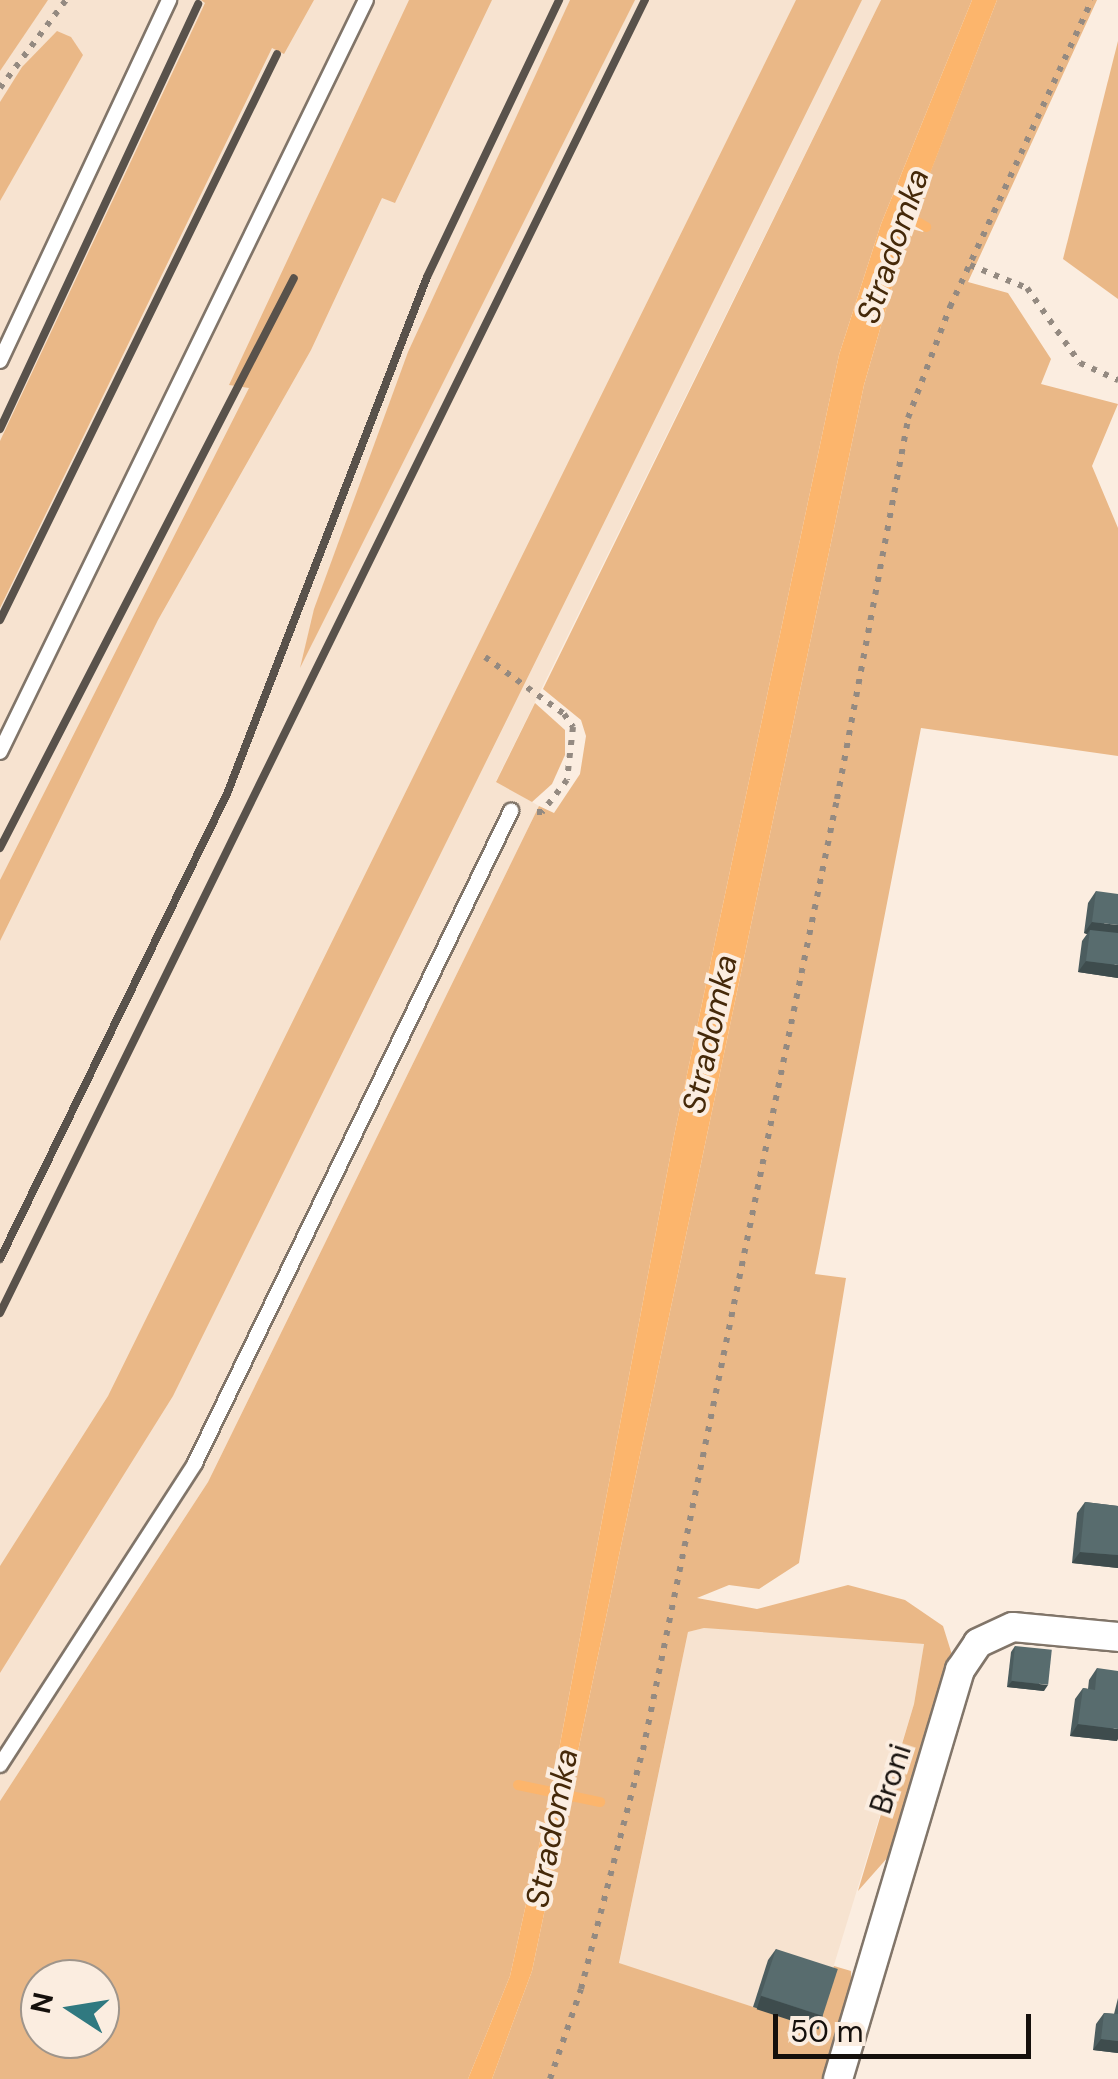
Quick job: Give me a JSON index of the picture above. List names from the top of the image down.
{
  "streets": {
    "street": ["Broni"]
  },
  "water": ["Stradomka"],
  "scale_bar": "50 m",
  "north": "left"
}
